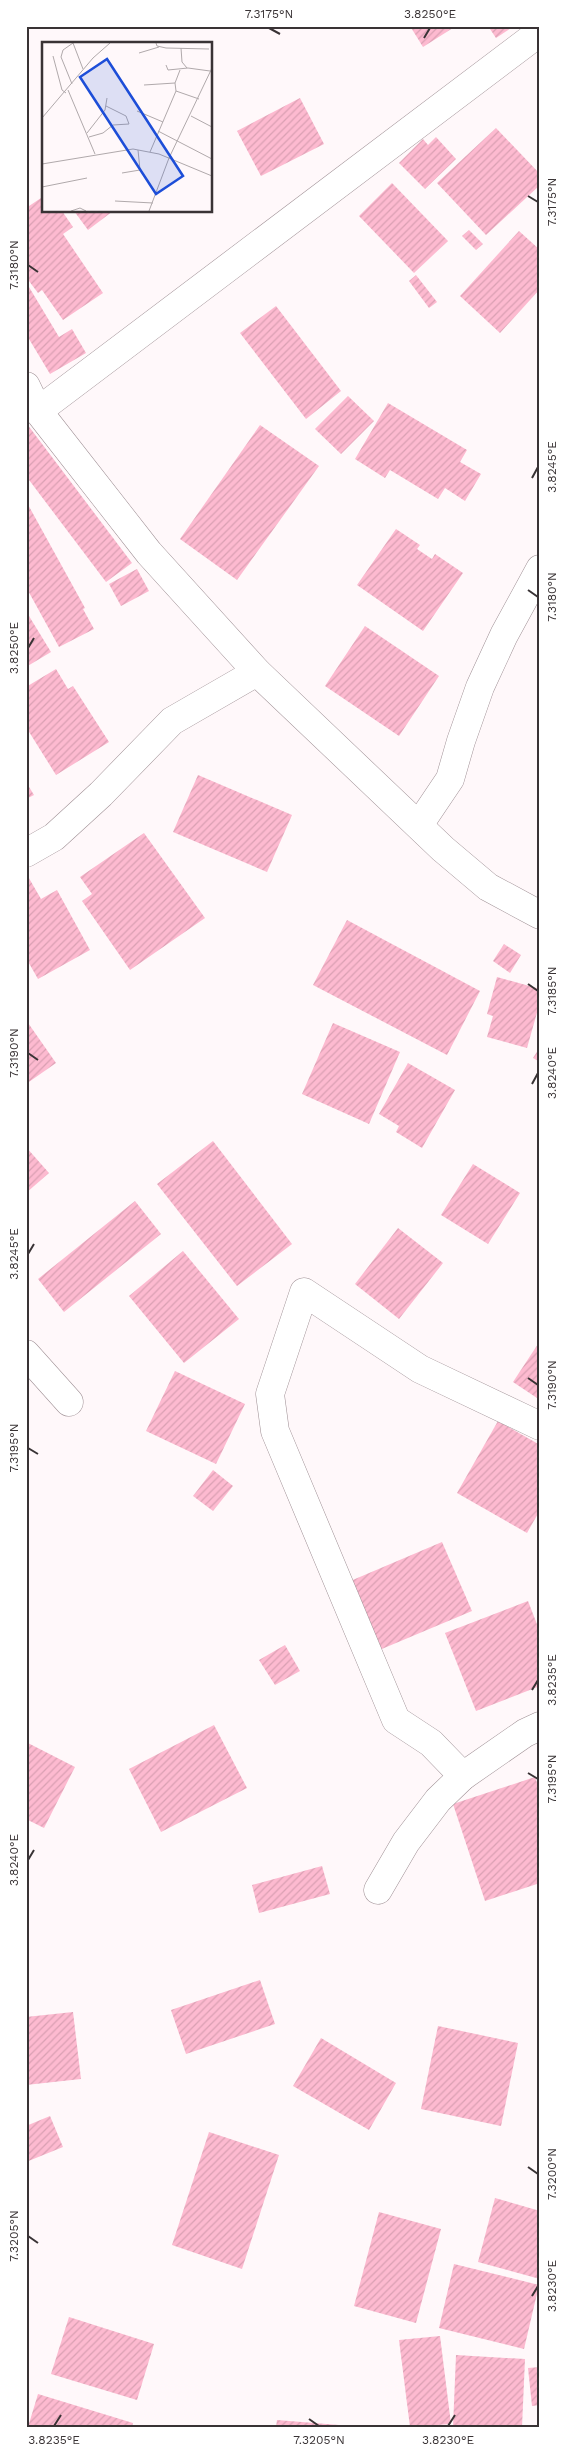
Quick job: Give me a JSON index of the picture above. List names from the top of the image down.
{
  "coordinates": [
    "7.3175°N",
    "3.8250°E",
    "7.3180°N",
    "3.8245°E",
    "7.3185°N",
    "7.3190°N",
    "3.8240°E",
    "7.3195°N",
    "3.8235°E",
    "7.3200°N",
    "7.3205°N",
    "3.8230°E"
  ]
}
